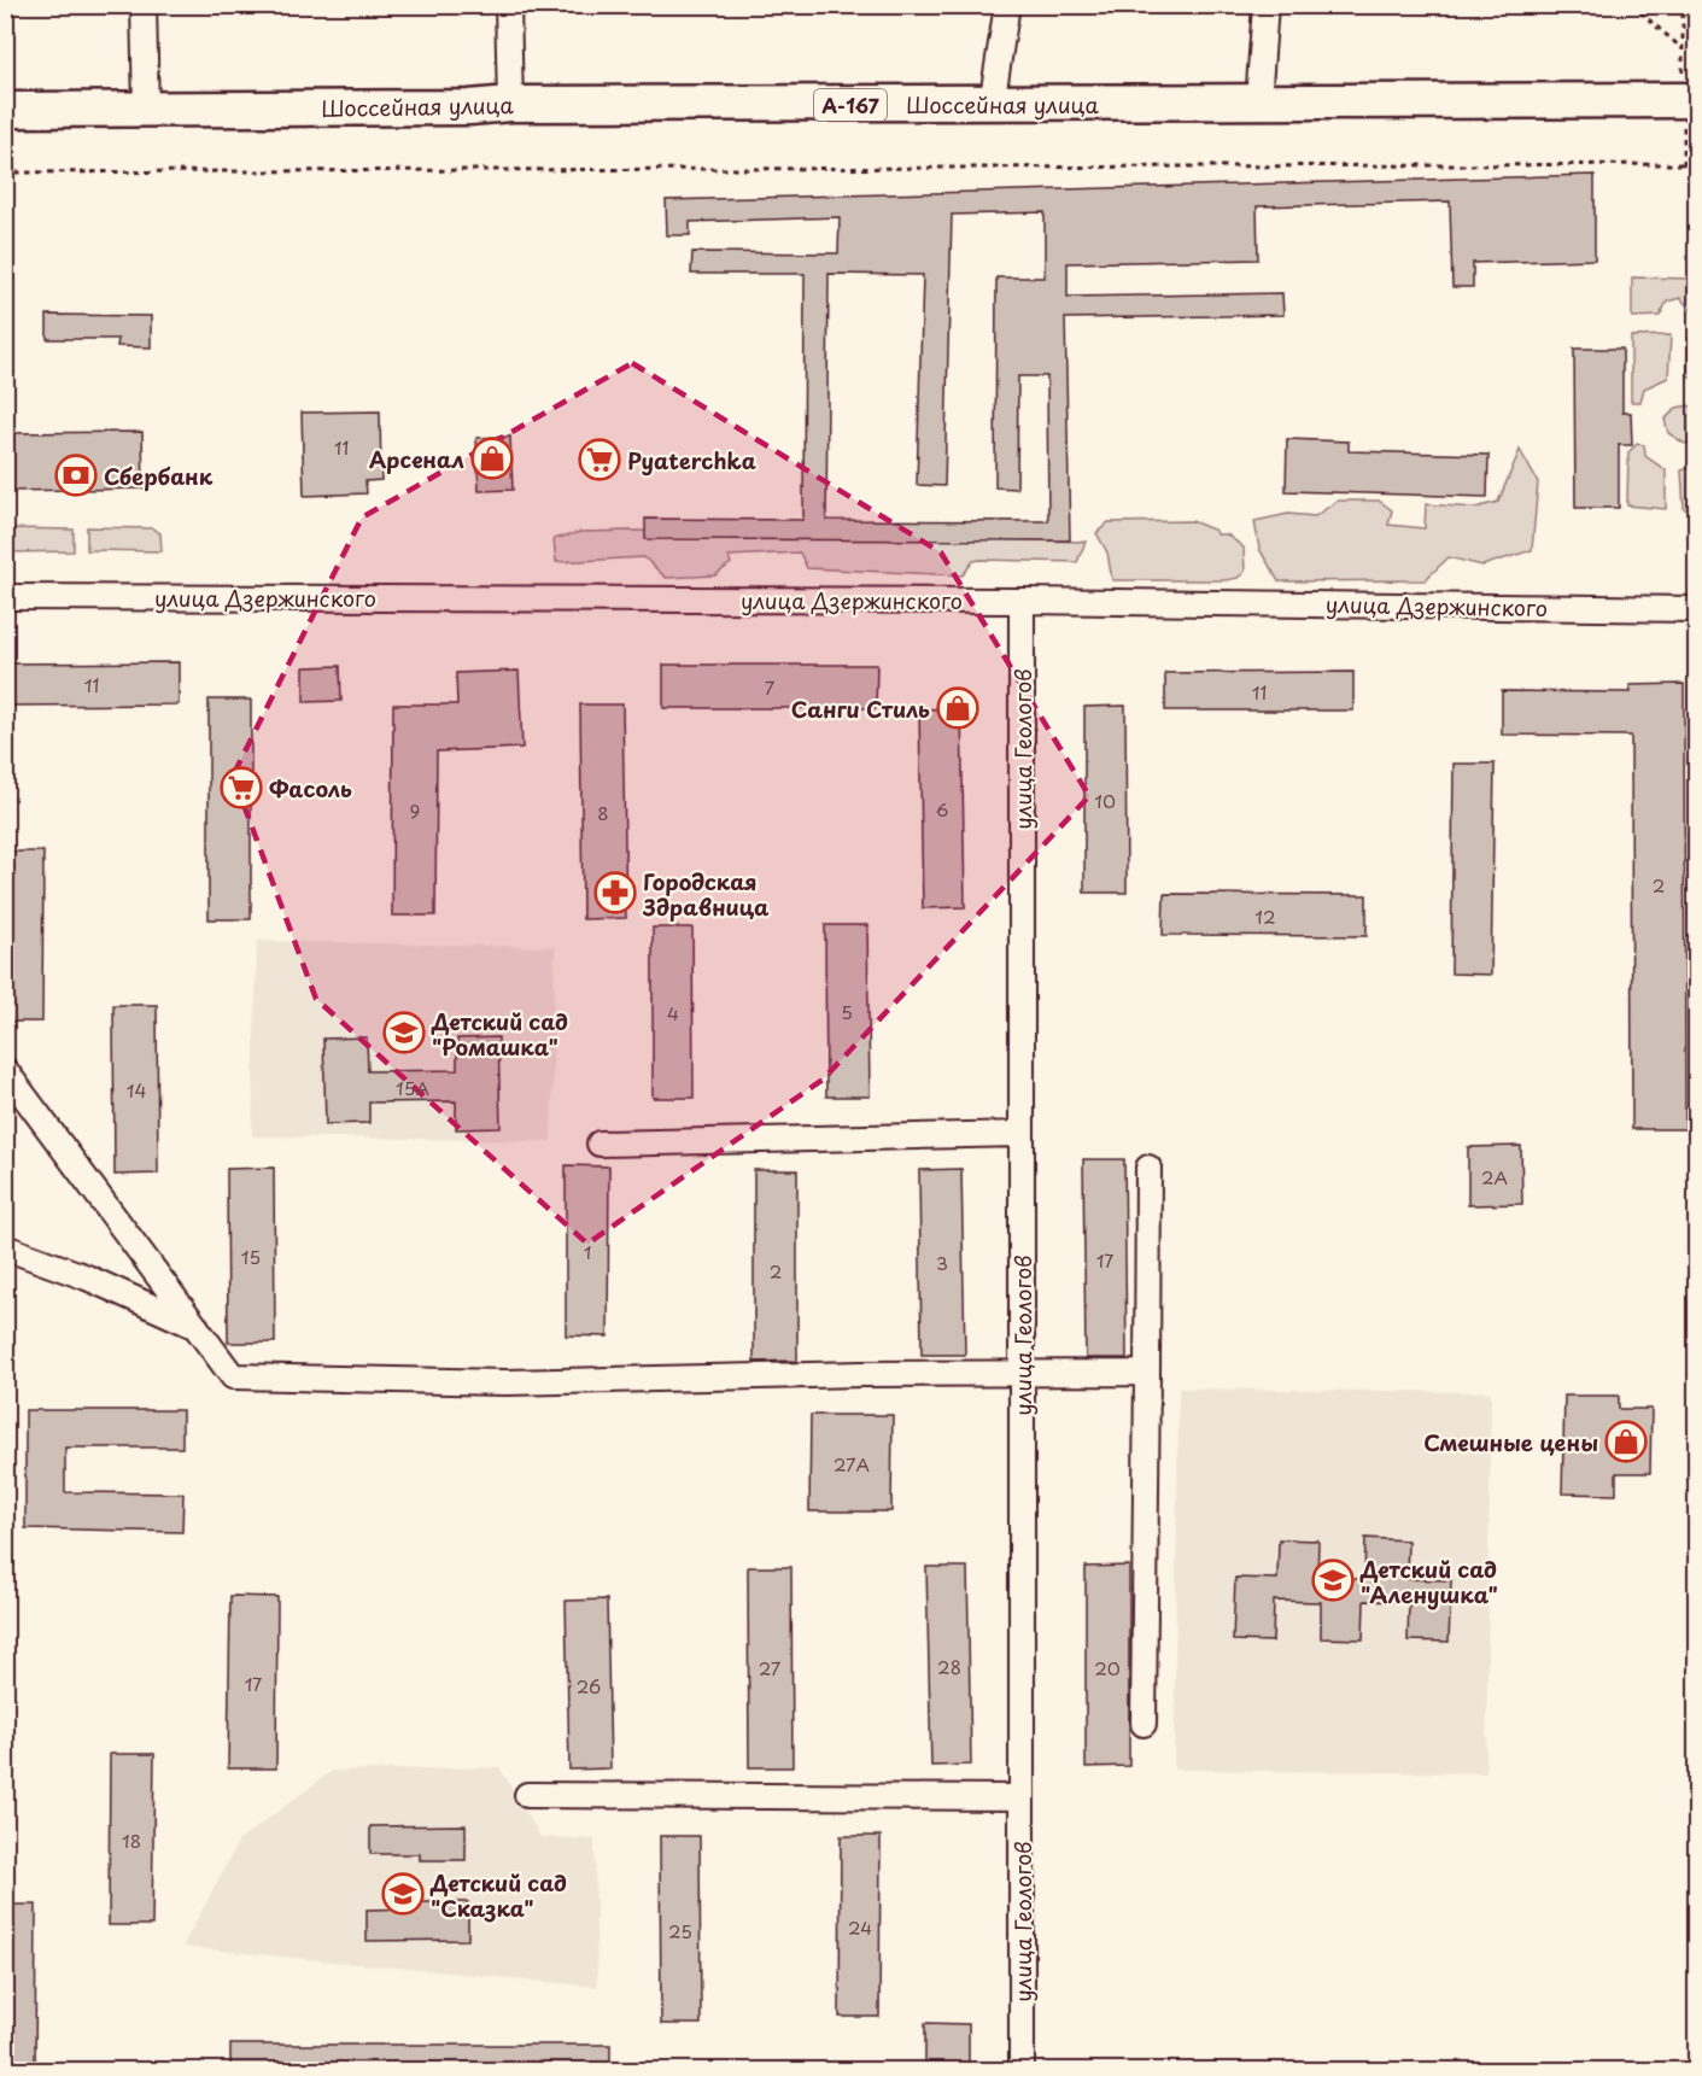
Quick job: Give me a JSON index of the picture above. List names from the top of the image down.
{
  "streets": {
    "highway": ["Шоссейная улица", "А-167"],
    "street": ["улица Дзержинского", "улица Геологов"]
  },
  "crossings": [
    ["улица Дзержинского", "улица Геологов"]
  ],
  "places": {
    "shop": ["Арсенал", "Санги Стиль", "Смешные цены"],
    "supermarket": ["Pyaterchka", "Фасоль"],
    "bank": ["Сбербанк"],
    "pharmacy": ["Городская Здравница"],
    "school or university": ["Детский сад \"Ромашка\"", "Детский сад \"Аленушка\"", "Детский сад \"Сказка\""]
  },
  "house_numbers": [
    "11",
    "11",
    "7",
    "11",
    "10",
    "6",
    "9",
    "8",
    "2",
    "12",
    "5",
    "4",
    "15А",
    "14",
    "2А",
    "1",
    "15",
    "17",
    "3",
    "2",
    "27А",
    "28",
    "27",
    "20",
    "17",
    "26",
    "18",
    "24",
    "25"
  ]
}
